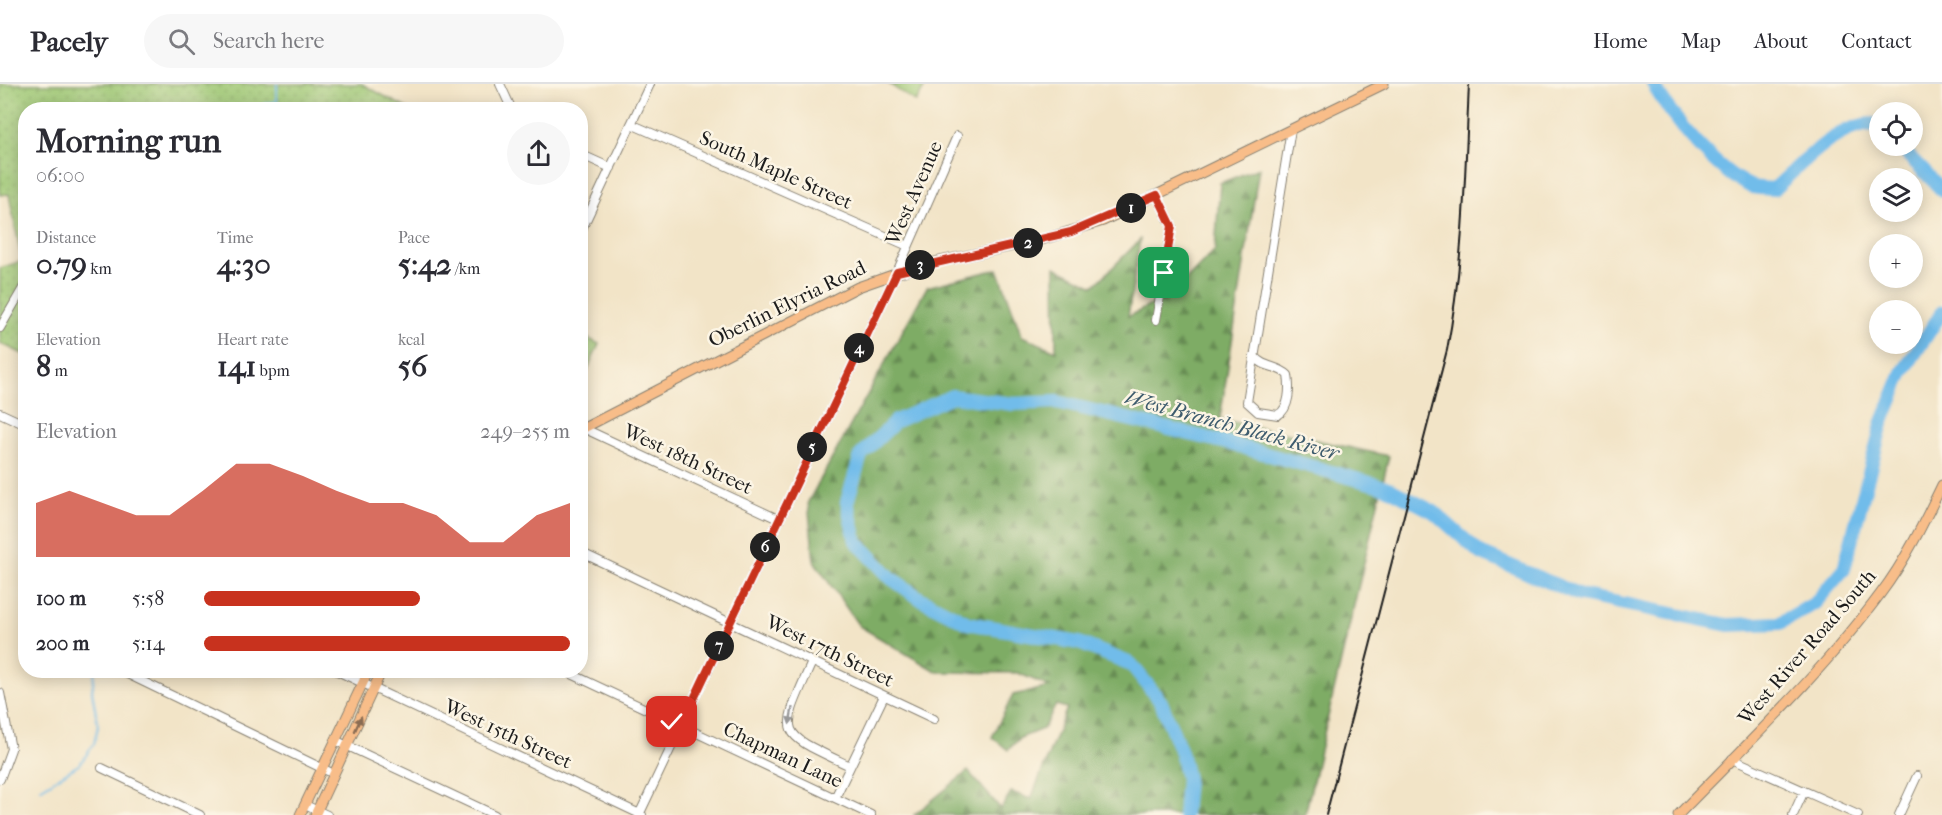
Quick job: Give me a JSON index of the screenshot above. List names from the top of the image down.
{
  "streets": {
    "main road": ["Oberlin Elyria Road", "West River Road South"],
    "street": [
      "South Maple Street",
      "West Avenue",
      "West 18th Street",
      "West 17th Street",
      "West 15th Street",
      "Chapman Lane"
    ]
  },
  "crossings": [
    ["South Maple Street", "West Avenue"],
    ["West Avenue", "Oberlin Elyria Road"],
    ["West Avenue", "West 18th Street"],
    ["West Avenue", "West 17th Street"],
    ["West Avenue", "West 15th Street"],
    ["West Avenue", "Chapman Lane"]
  ],
  "water": ["West Branch Black River"],
  "page": {
    "header": "Pacely",
    "search": "Search here",
    "nav": [
      "Home",
      "Map",
      "About",
      "Contact"
    ],
    "map_buttons": ["+", "−"],
    "heading": ["Morning run", "06:00"],
    "pins": [
      "1",
      "2",
      "3",
      "4",
      "5",
      "6",
      "7"
    ],
    "stats": [
      ["Distance", "0.79 km"],
      ["Time", "4:30"],
      ["Pace", "5:42 /km"],
      ["Elevation", "8 m"],
      ["Heart rate", "141 bpm"],
      ["kcal", "56"]
    ],
    "chart": ["Elevation", "249–255 m"],
    "list": [
      {
        "name": "100 m",
        "note": "5:58"
      },
      {
        "name": "200 m",
        "note": "5:14"
      }
    ]
  }
}
